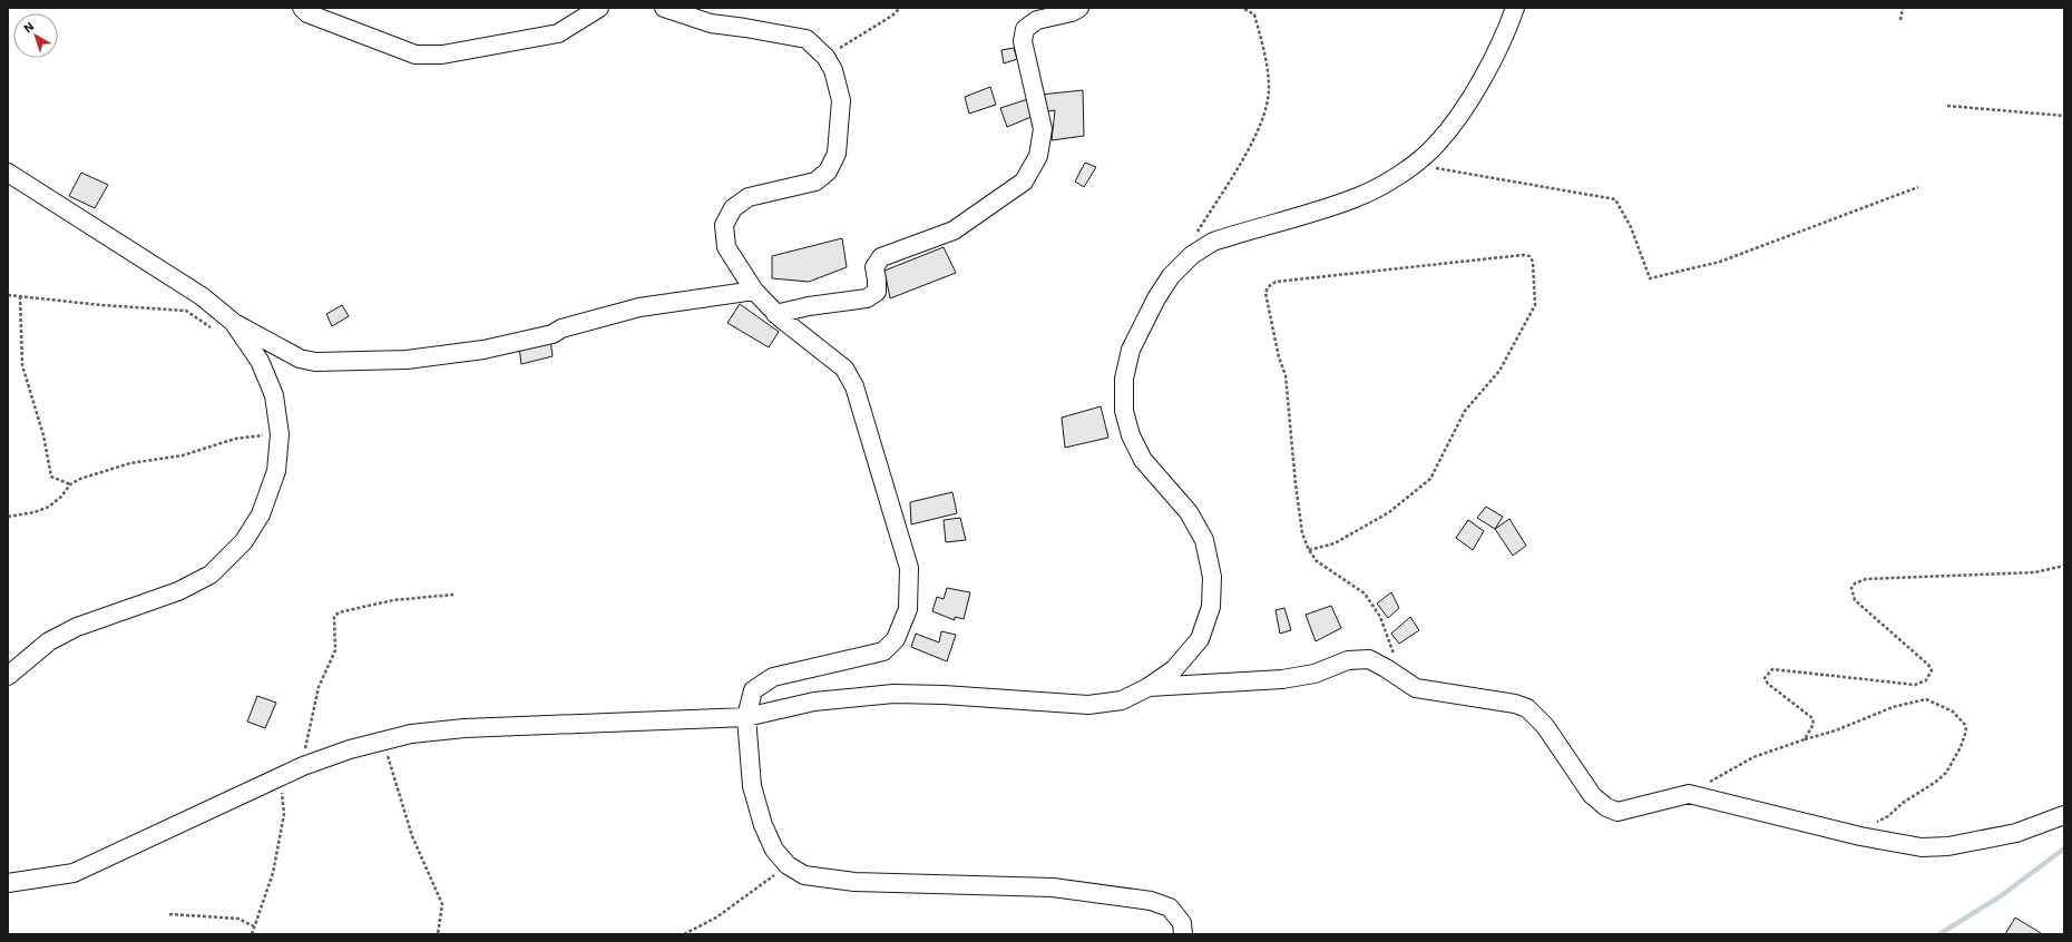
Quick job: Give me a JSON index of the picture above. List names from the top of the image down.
{
  "north": "top left"
}
